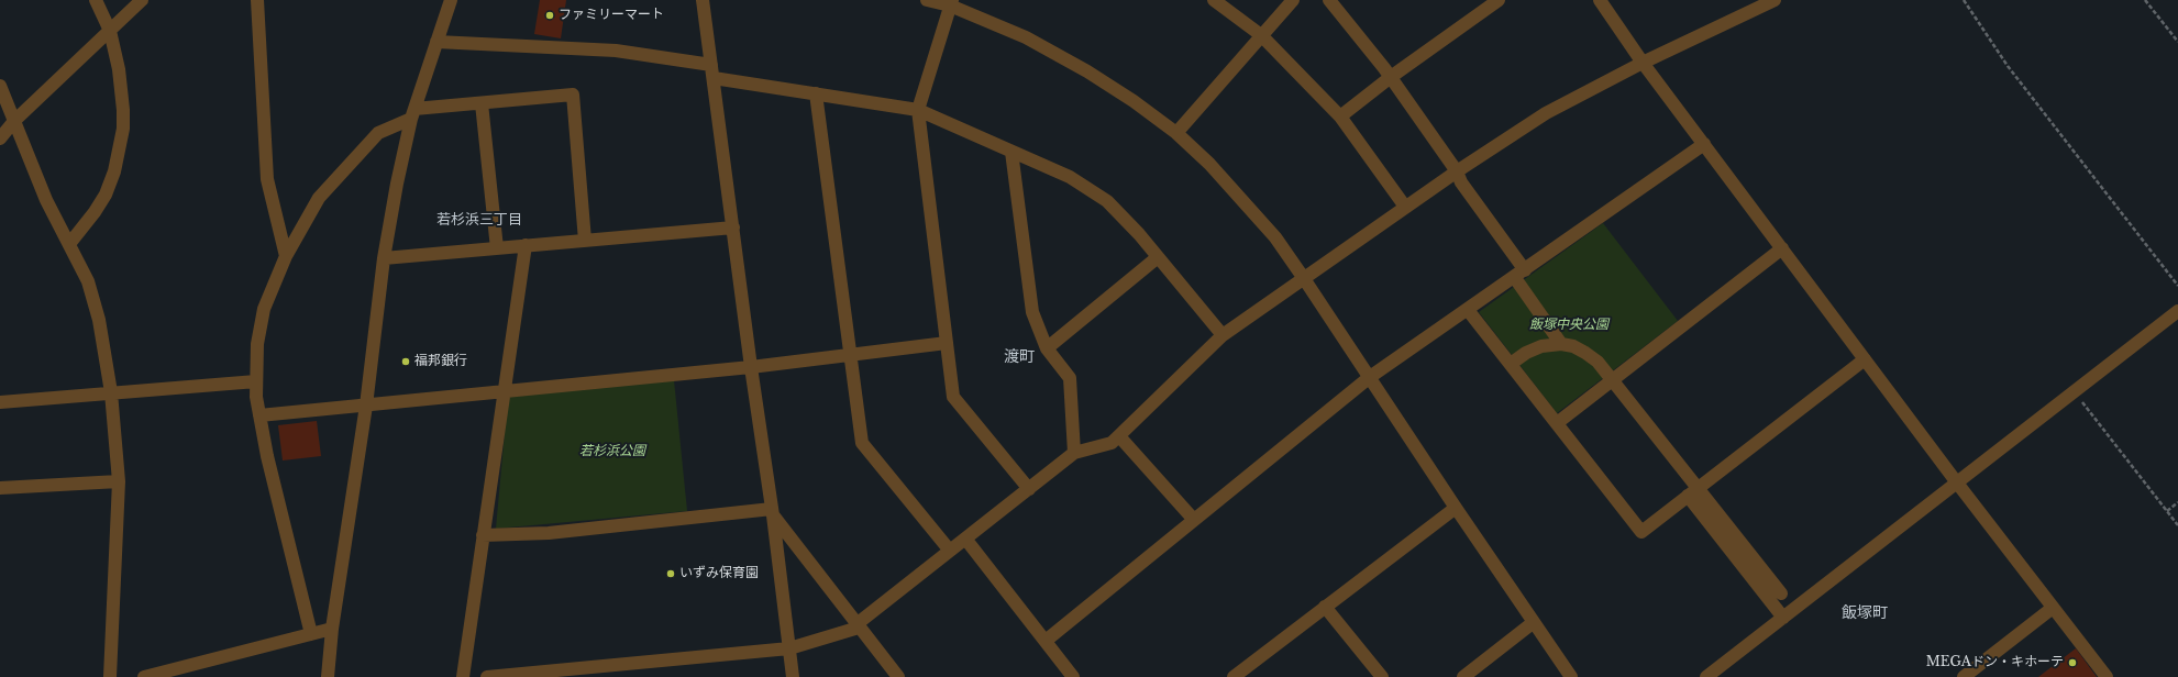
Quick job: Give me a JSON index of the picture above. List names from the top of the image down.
{
  "districts": ["若杉浜三丁目", "渡町", "飯塚町"],
  "parks": ["飯塚中央公園", "若杉浜公園"],
  "places": [
    "ファミリーマート",
    "福邦銀行",
    "いずみ保育園",
    "MEGAドン・キホーテ"
  ]
}
